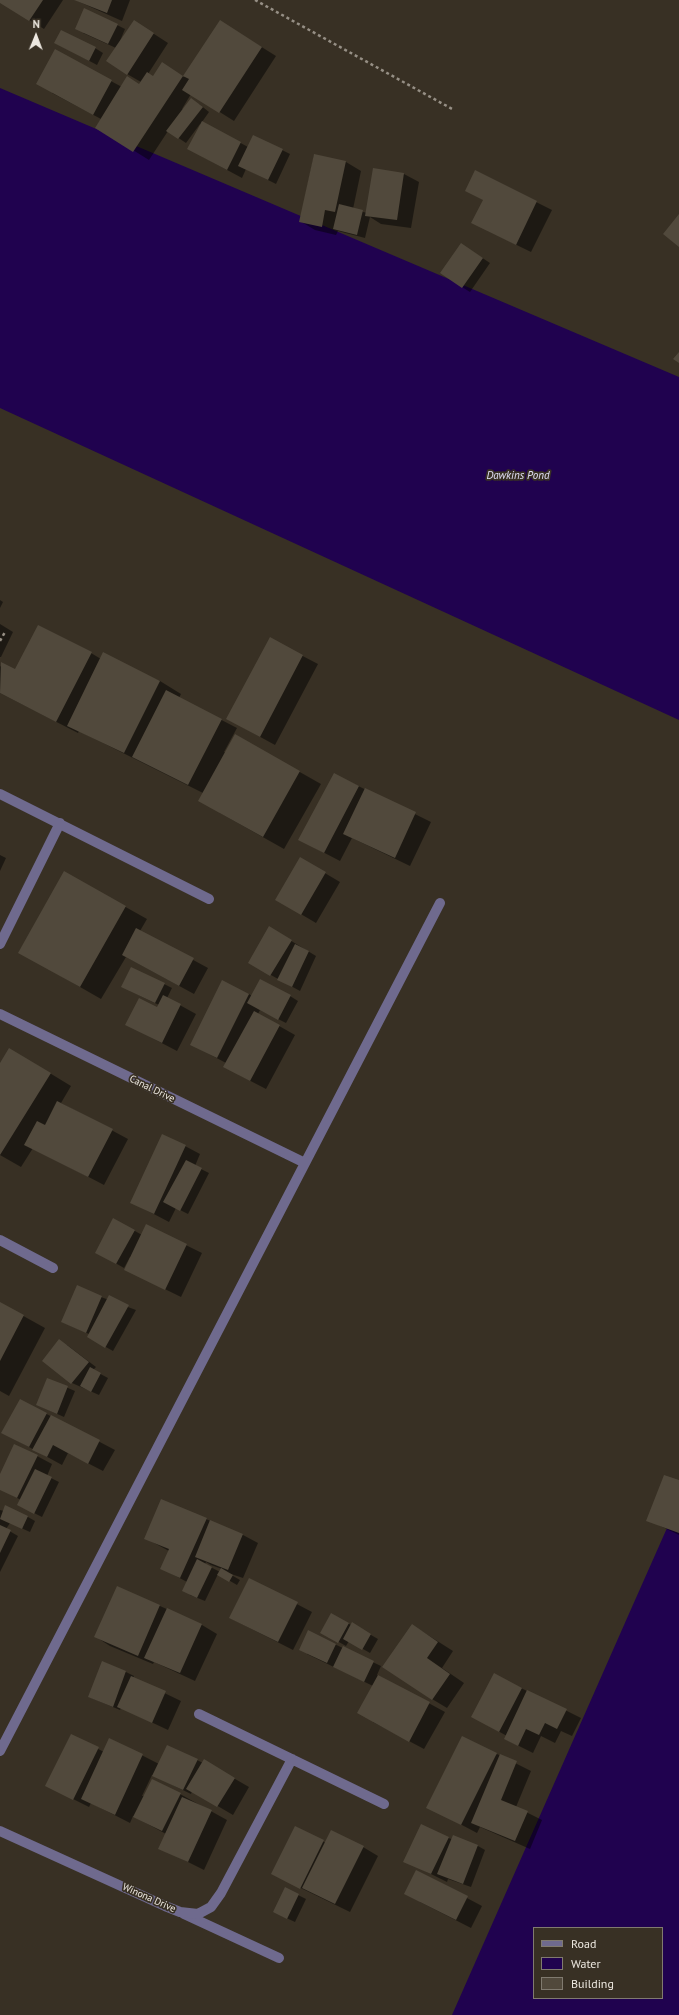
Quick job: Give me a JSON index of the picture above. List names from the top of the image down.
{
  "streets": {
    "street": ["Canal Drive", "Winona Drive"]
  },
  "water": ["Dawkins Pond"],
  "legend": ["Road", "Water", "Building"],
  "north": "top"
}
